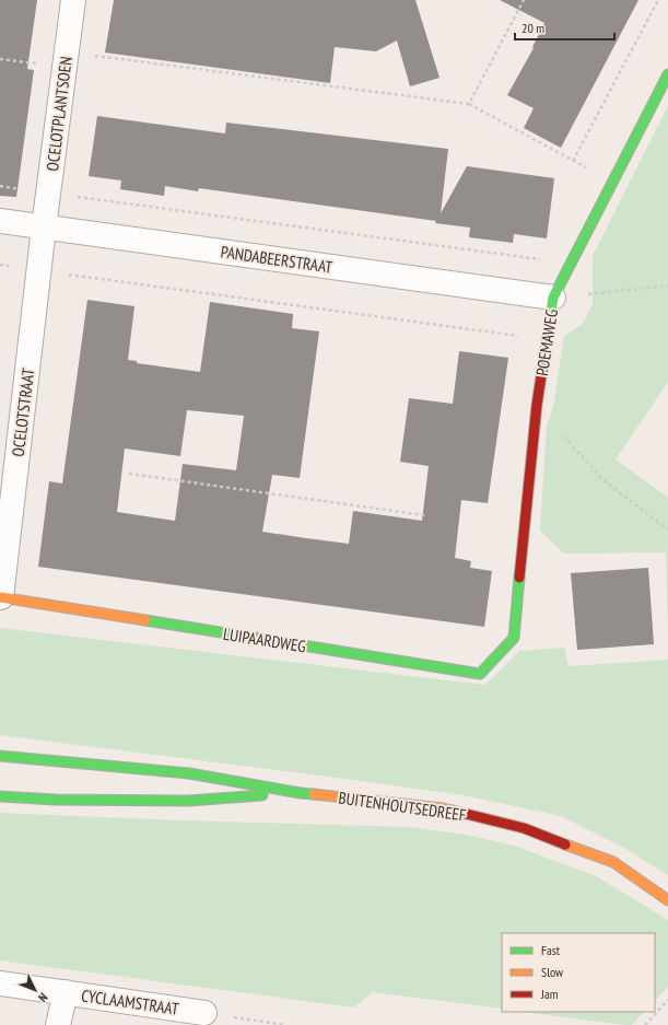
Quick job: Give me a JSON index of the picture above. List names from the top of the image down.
{
  "streets": {
    "street": [
      "OCELOTPLANTSOEN",
      "PANDABEERSTRAAT",
      "POEMAWEG",
      "OCELOTSTRAAT",
      "LUIPAARDWEG",
      "BUITENHOUTSEDREEF",
      "CYCLAAMSTRAAT"
    ]
  },
  "crossings": [
    ["OCELOTPLANTSOEN", "PANDABEERSTRAAT"],
    ["OCELOTPLANTSOEN", "OCELOTSTRAAT"],
    ["PANDABEERSTRAAT", "POEMAWEG"],
    ["PANDABEERSTRAAT", "OCELOTSTRAAT"],
    ["POEMAWEG", "LUIPAARDWEG"],
    ["OCELOTSTRAAT", "LUIPAARDWEG"]
  ],
  "legend": ["Fast", "Slow", "Jam"],
  "scale_bar": "20 m",
  "north": "bottom right"
}
